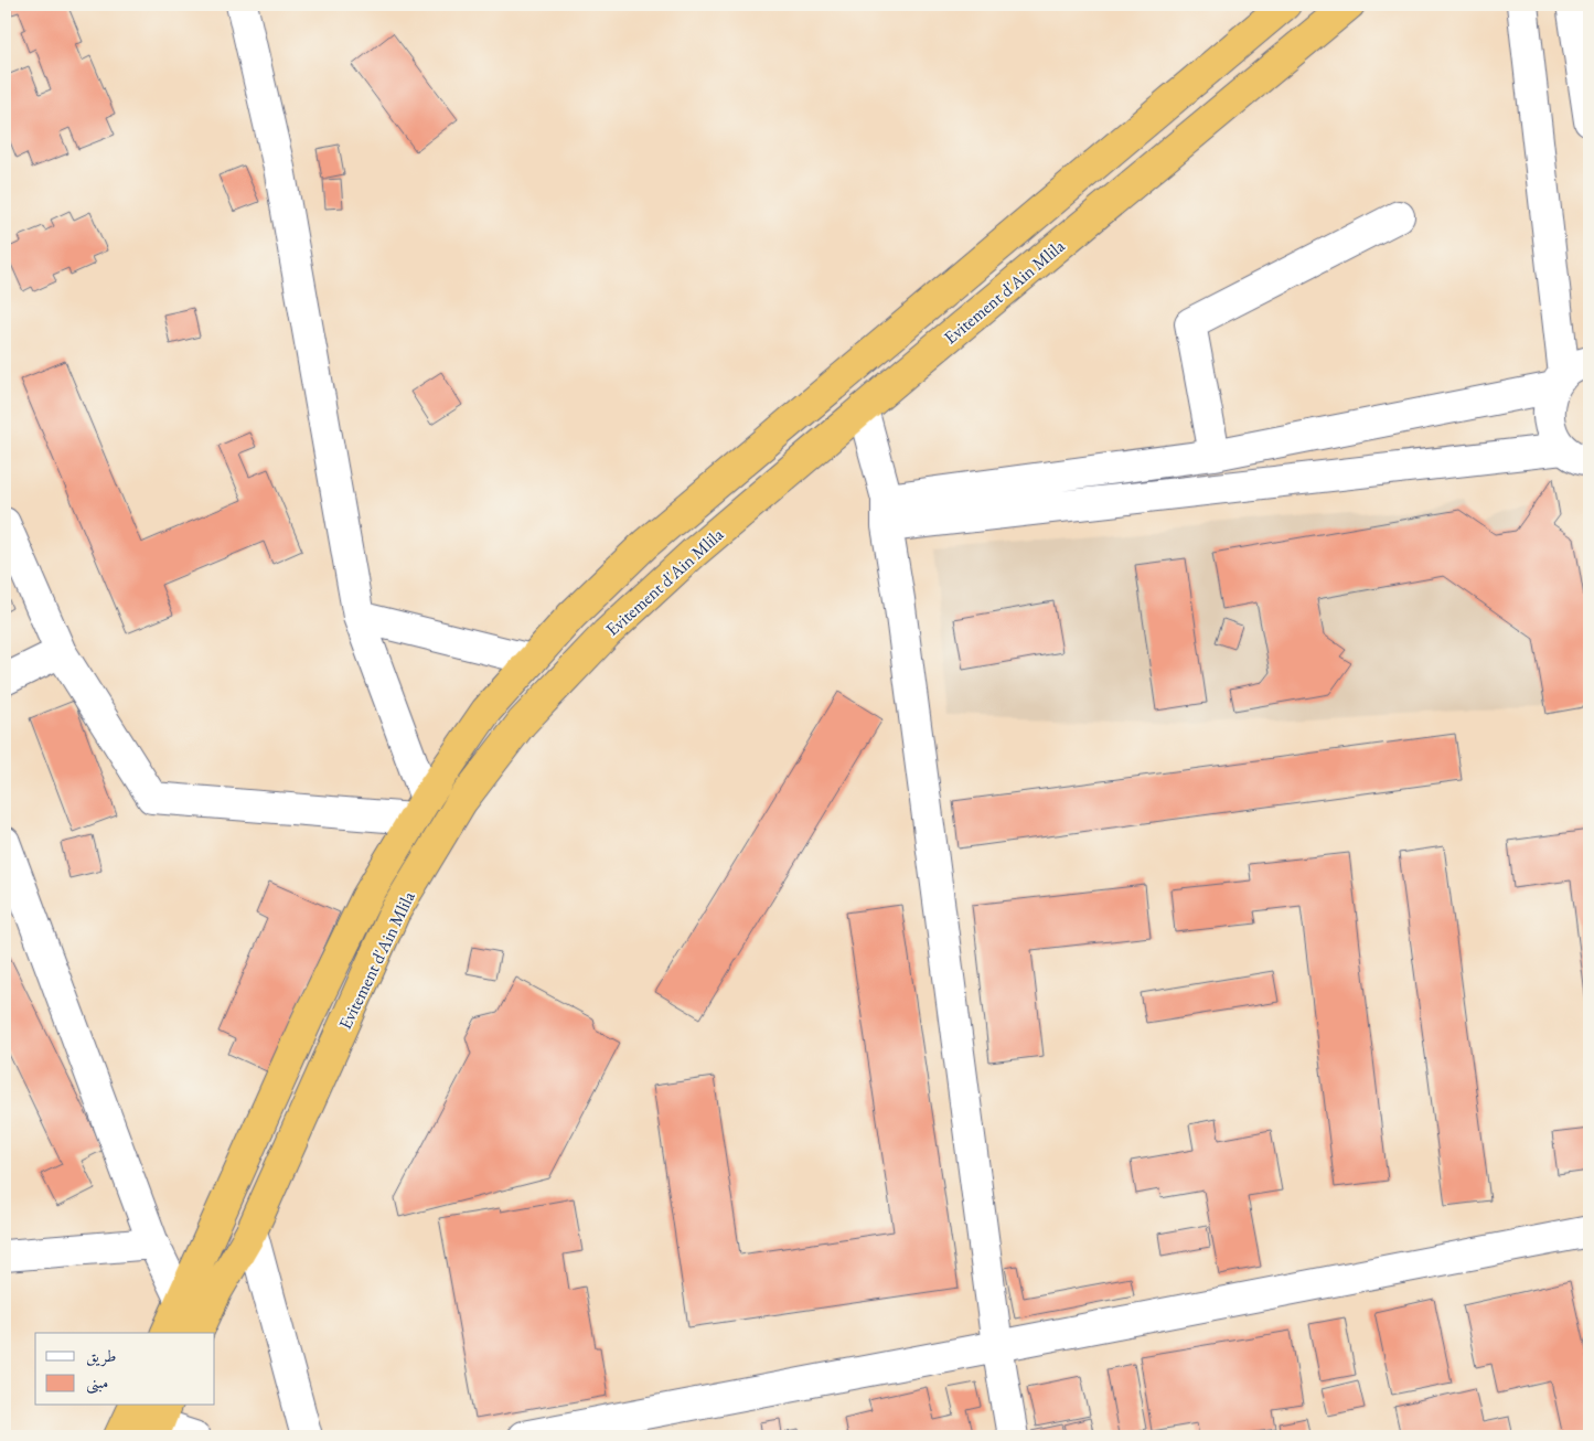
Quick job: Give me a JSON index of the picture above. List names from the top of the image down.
{
  "streets": {
    "highway": ["Evitement d'Ain Mlila"]
  },
  "legend": ["طريق", "مبنى"]
}
